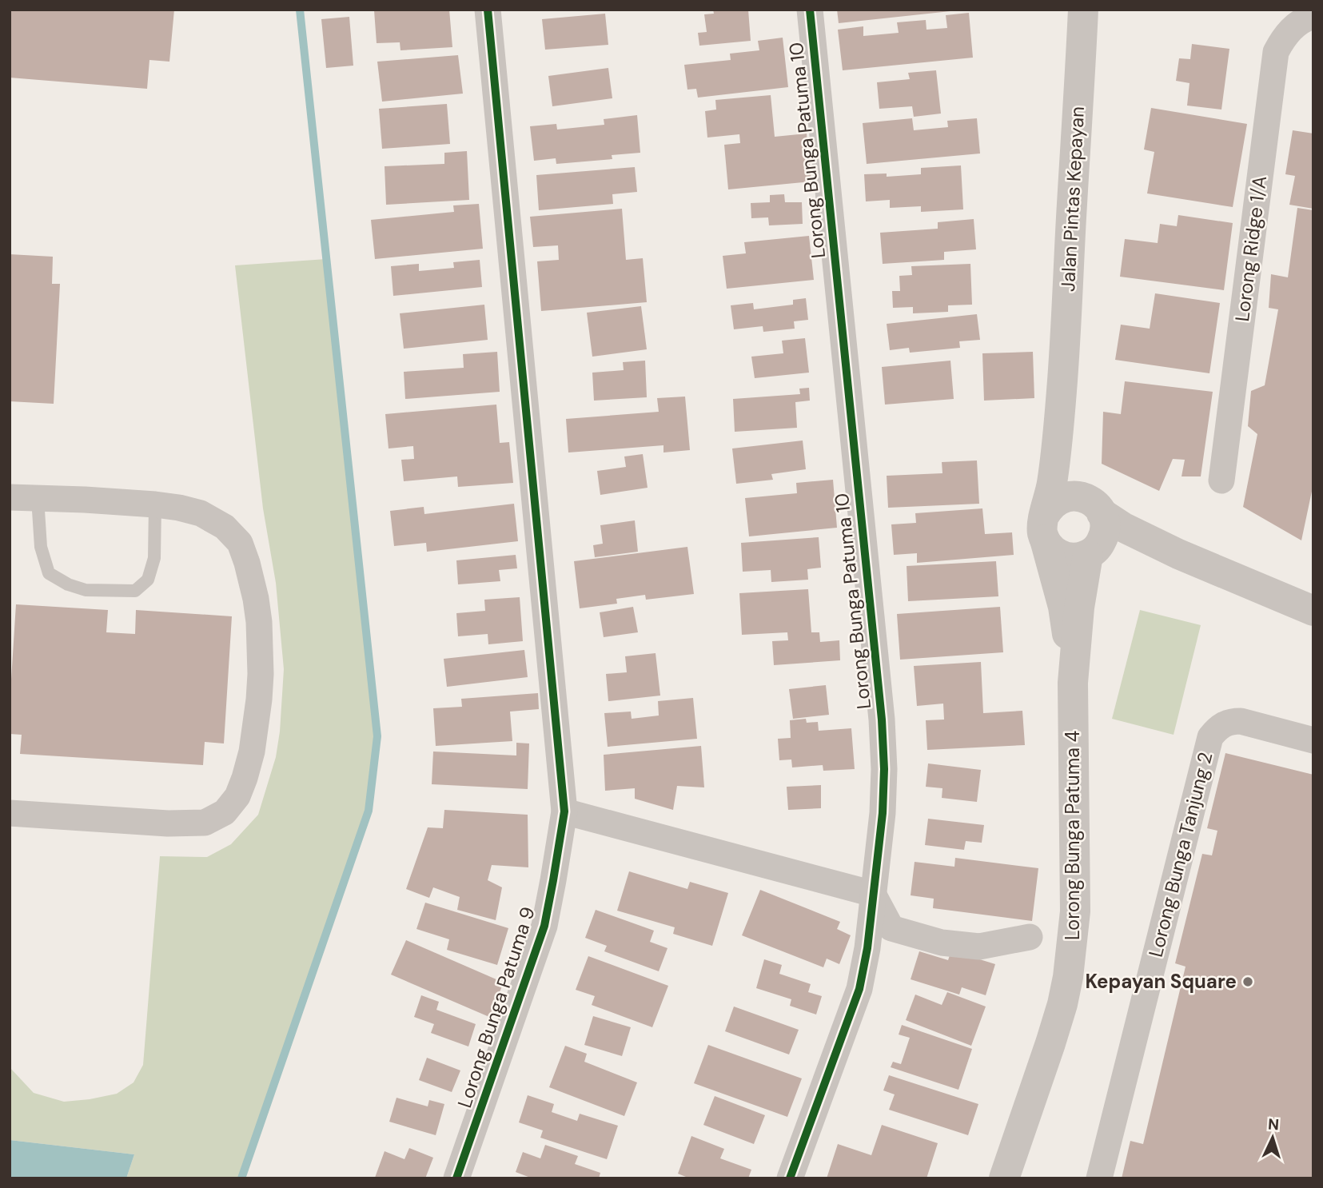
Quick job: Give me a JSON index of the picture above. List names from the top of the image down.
{
  "streets": {
    "street": [
      "Lorong Bunga Patuma 10",
      "Jalan Pintas Kepayan",
      "Lorong Ridge 1/A",
      "Lorong Bunga Patuma 4",
      "Lorong Bunga Tanjung 2",
      "Lorong Bunga Patuma 9"
    ]
  },
  "places": ["Kepayan Square"],
  "north": "top"
}
